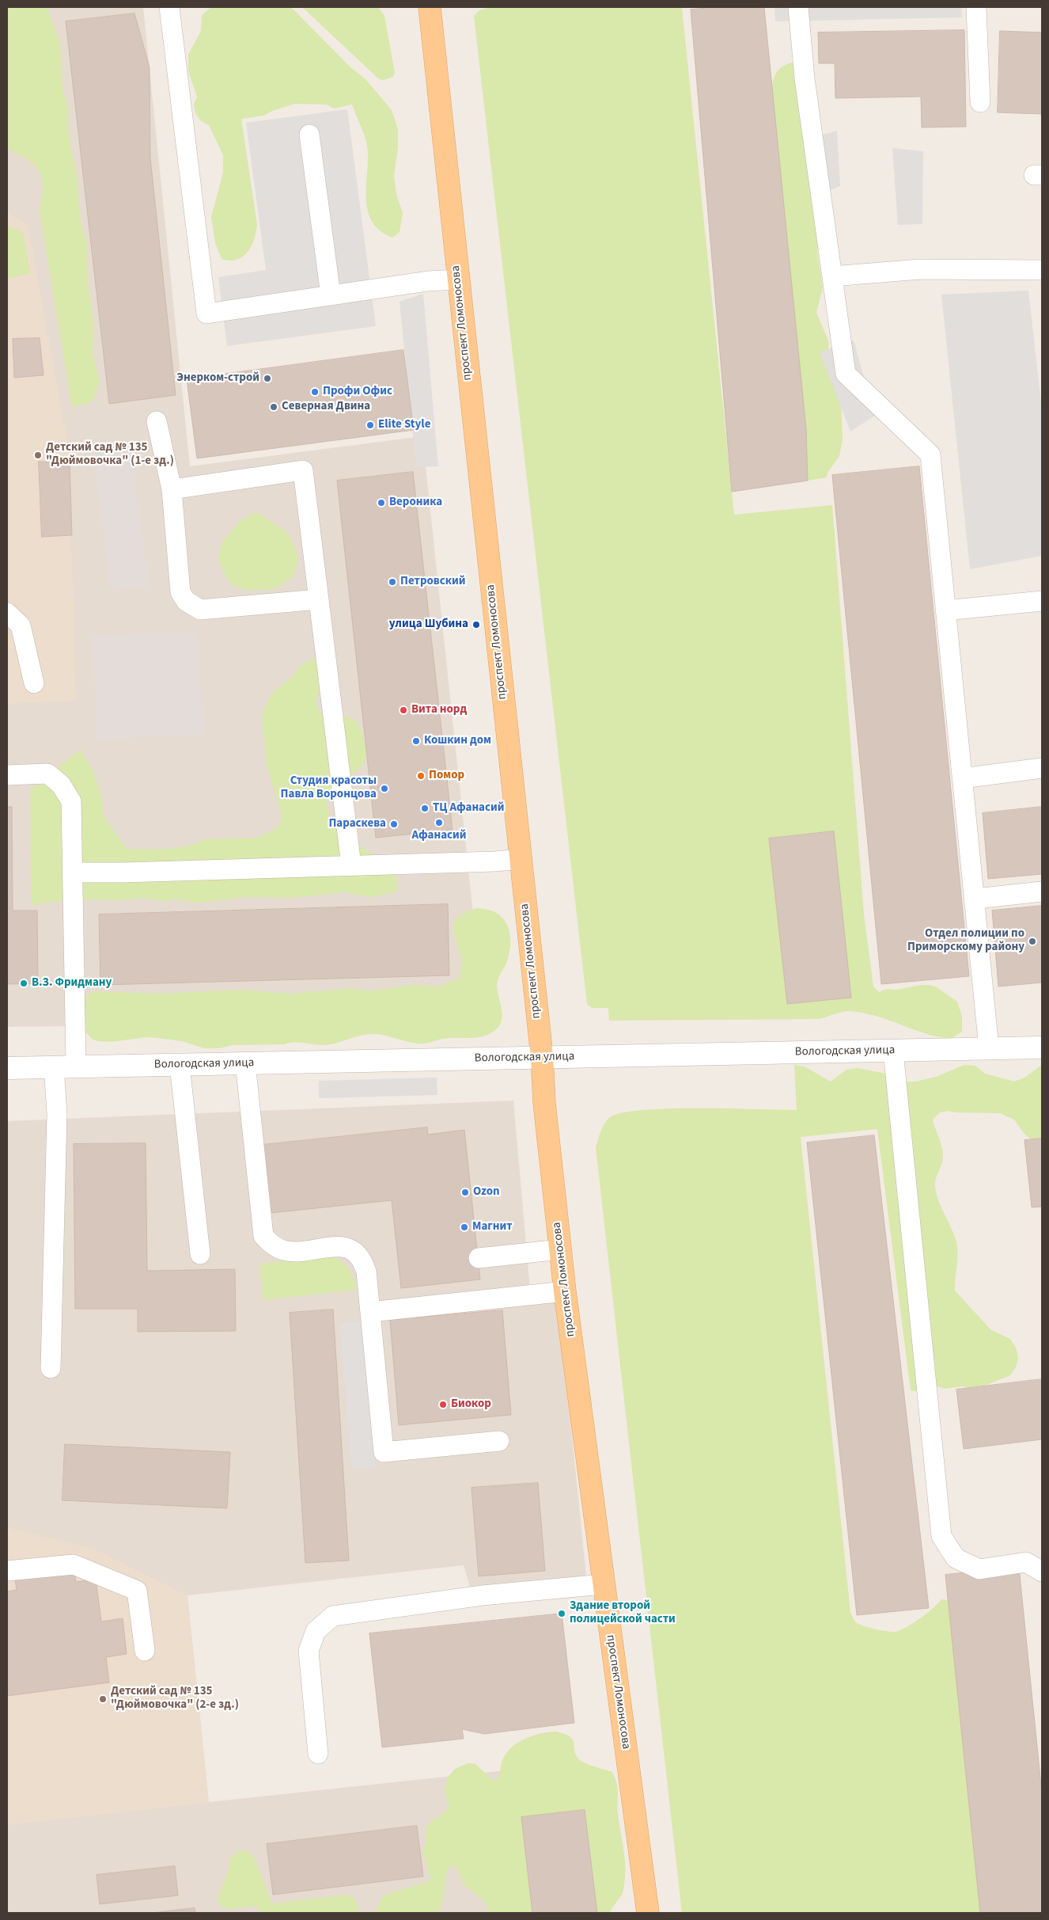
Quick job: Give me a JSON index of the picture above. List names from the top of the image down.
{
  "streets": {
    "main road": ["проспект Ломоносова"],
    "street": ["Вологодская улица"]
  },
  "crossings": [
    ["проспект Ломоносова", "Вологодская улица"]
  ],
  "places": [
    "Энерком-строй",
    "Профи Офис",
    "Северная Двина",
    "Elite Style",
    "Детский сад № 135 \"Дюймовочка\" (1-е зд.)",
    "Вероника",
    "Петровский",
    "улица Шубина",
    "Вита норд",
    "Кошкин дом",
    "Помор",
    "Студия красоты Павла Воронцова",
    "ТЦ Афанасий",
    "Афанасий",
    "Параскева",
    "Отдел полиции по Приморскому району",
    "В.З. Фридману",
    "Ozon",
    "Магнит",
    "Биокор",
    "Здание второй полицейской части",
    "Детский сад № 135 \"Дюймовочка\" (2-е зд.)"
  ]
}
